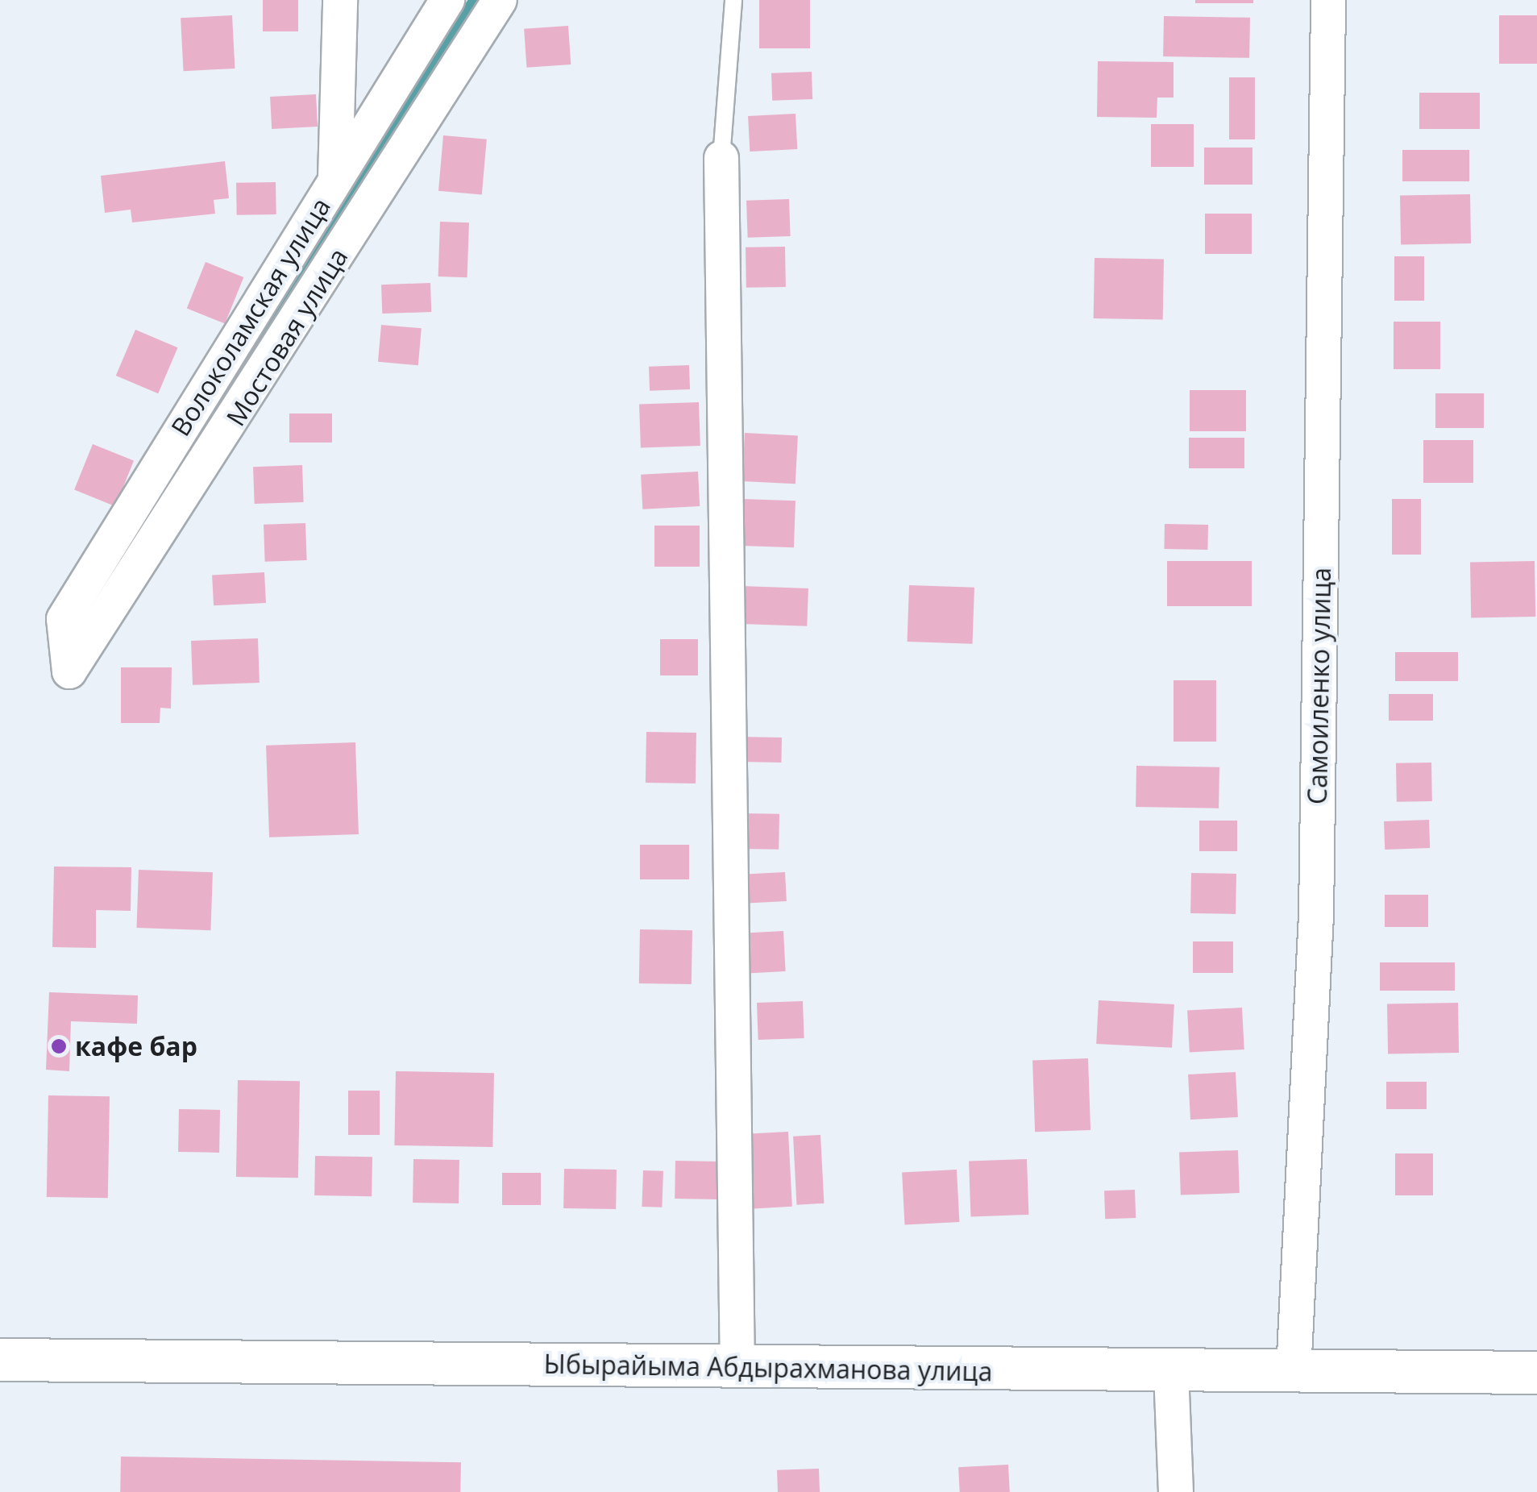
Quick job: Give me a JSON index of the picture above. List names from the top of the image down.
{
  "streets": {
    "street": [
      "Волоколамская улица",
      "Мостовая улица",
      "Самоиленко улица",
      "Ыбырайыма Абдырахманова улица"
    ]
  },
  "crossings": [
    ["Волоколамская улица", "Мостовая улица"],
    ["Самоиленко улица", "Ыбырайыма Абдырахманова улица"]
  ],
  "places": ["кафе бар"]
}
